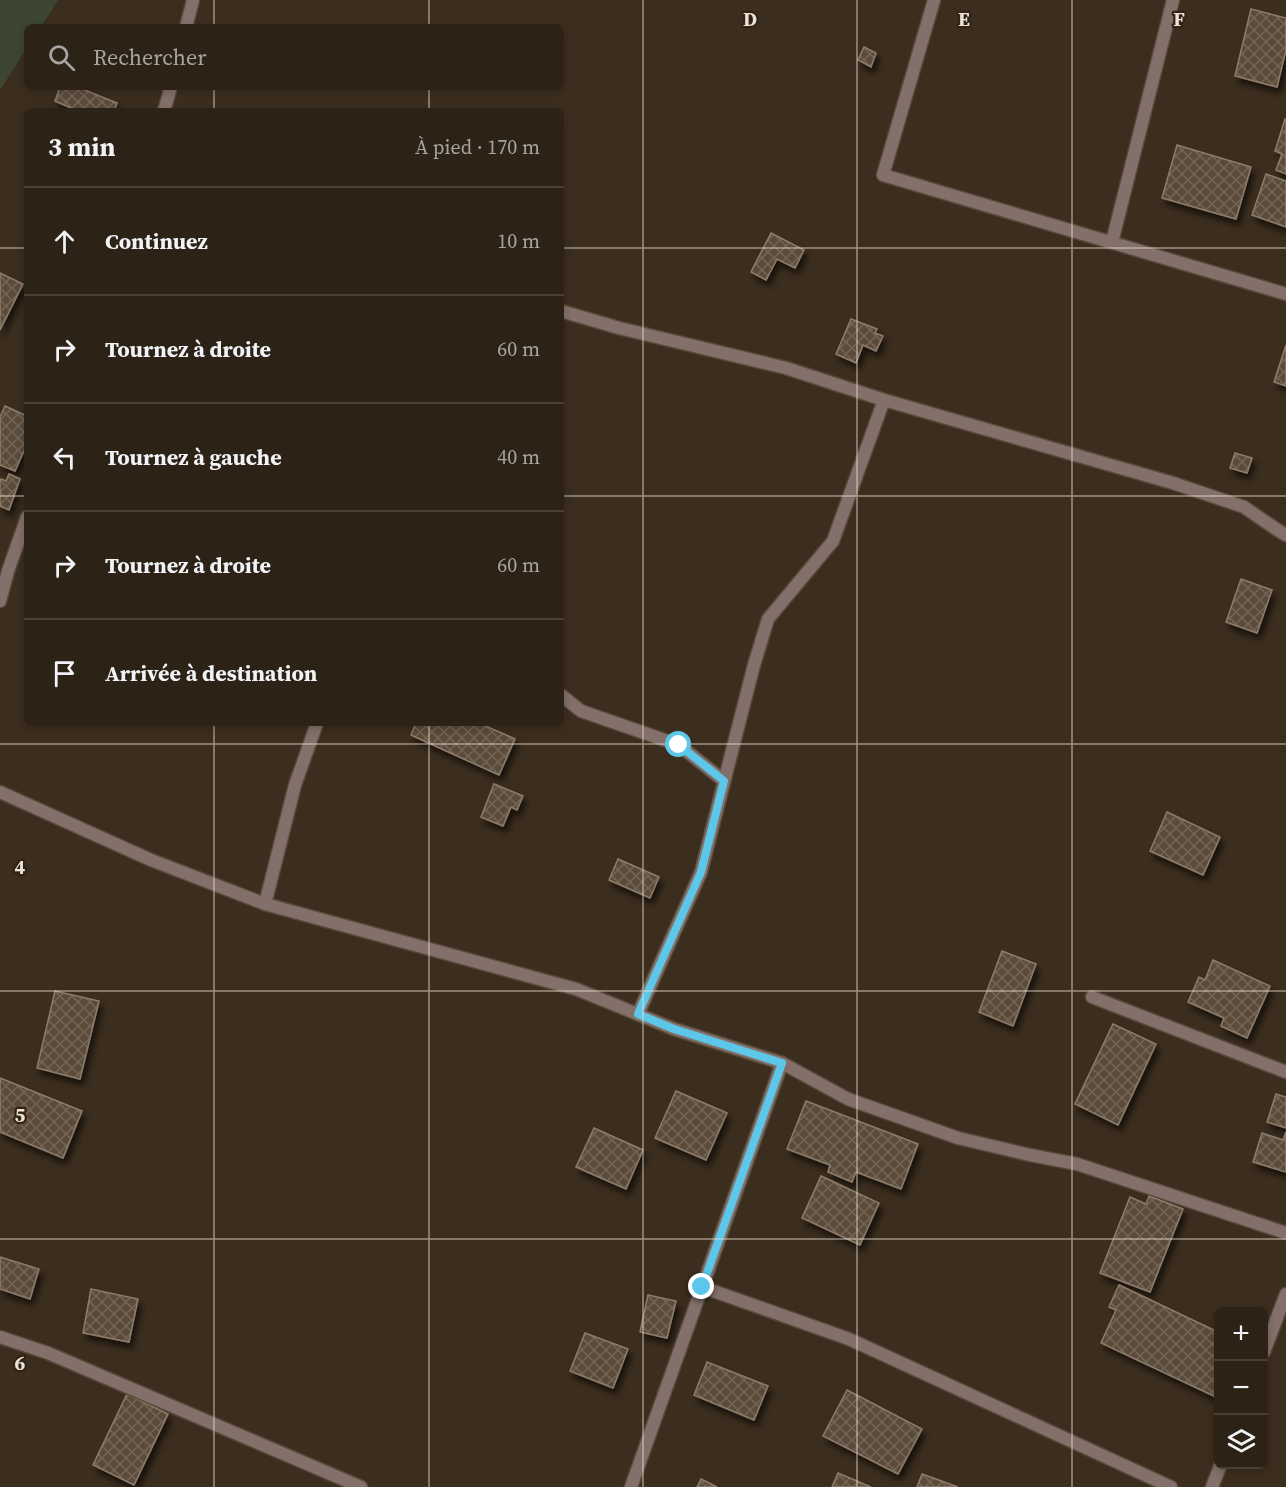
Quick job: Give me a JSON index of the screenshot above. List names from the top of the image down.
{
  "page": {
    "search": "Rechercher",
    "heading": ["3 min", "À pied · 170 m"],
    "list": [
      ["Continuez", "10 m"],
      ["Tournez à droite", "60 m"],
      ["Tournez à gauche", "40 m"],
      ["Tournez à droite", "60 m"],
      "Arrivée à destination"
    ],
    "map_buttons": ["+", "−"]
  },
  "grid": {
    "columns": ["D", "E", "F"],
    "rows": ["4", "5", "6"]
  }
}
